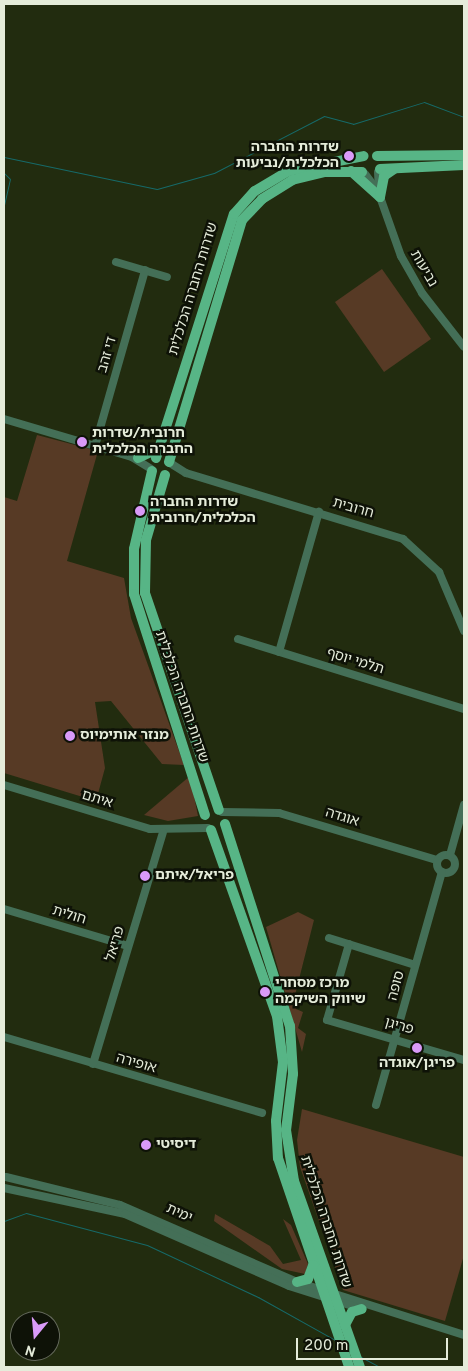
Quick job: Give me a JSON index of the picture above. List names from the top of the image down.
{
  "streets": {
    "main road": ["שדרות החברה הכלכלית"],
    "street": [
      "נביעות",
      "די זהב",
      "חרובית",
      "תלמי יוסף",
      "איתם",
      "אוגדה",
      "חולית",
      "פריאל",
      "סופה",
      "פריגן",
      "אופירה",
      "ימית"
    ]
  },
  "crossings": [
    ["נביעות", "שדרות החברה הכלכלית"],
    ["שדרות החברה הכלכלית", "חרובית"],
    ["שדרות החברה הכלכלית", "איתם"],
    ["שדרות החברה הכלכלית", "אוגדה"],
    ["שדרות החברה הכלכלית", "ימית"],
    ["איתם", "פריאל"],
    ["חולית", "פריאל"],
    ["פריאל", "אופירה"],
    ["סופה", "פריגן"]
  ],
  "places": [
    "שדרות החברה הכלכלית/נביעות",
    "חרובית/שדרות החברה הכלכלית",
    "שדרות החברה הכלכלית/חרובית",
    "מנזר אותימיוס",
    "פריאל/איתם",
    "מרכז מסחרי שיווק השיקמה",
    "פריגן/אוגדה",
    "דיסיטי"
  ],
  "scale_bar": "200 m",
  "north": "bottom"
}
